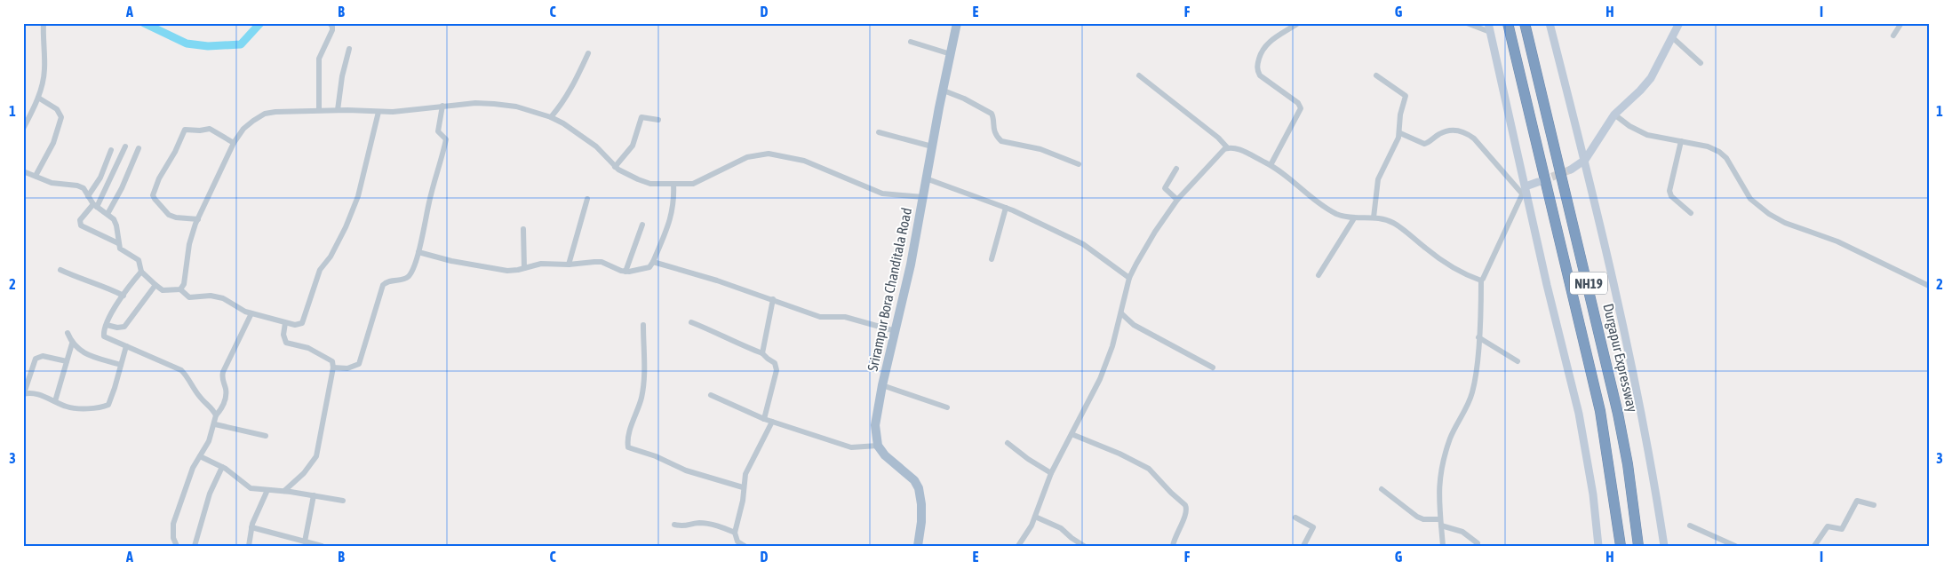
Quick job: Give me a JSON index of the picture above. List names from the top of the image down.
{
  "streets": {
    "highway": ["NH19", "Durgapur Expressway"],
    "main road": ["Srirampur Bora Chanditala Road"]
  },
  "grid": {
    "columns": [
      "A",
      "B",
      "C",
      "D",
      "E",
      "F",
      "G",
      "H",
      "I"
    ],
    "rows": ["1", "2", "3"]
  }
}
